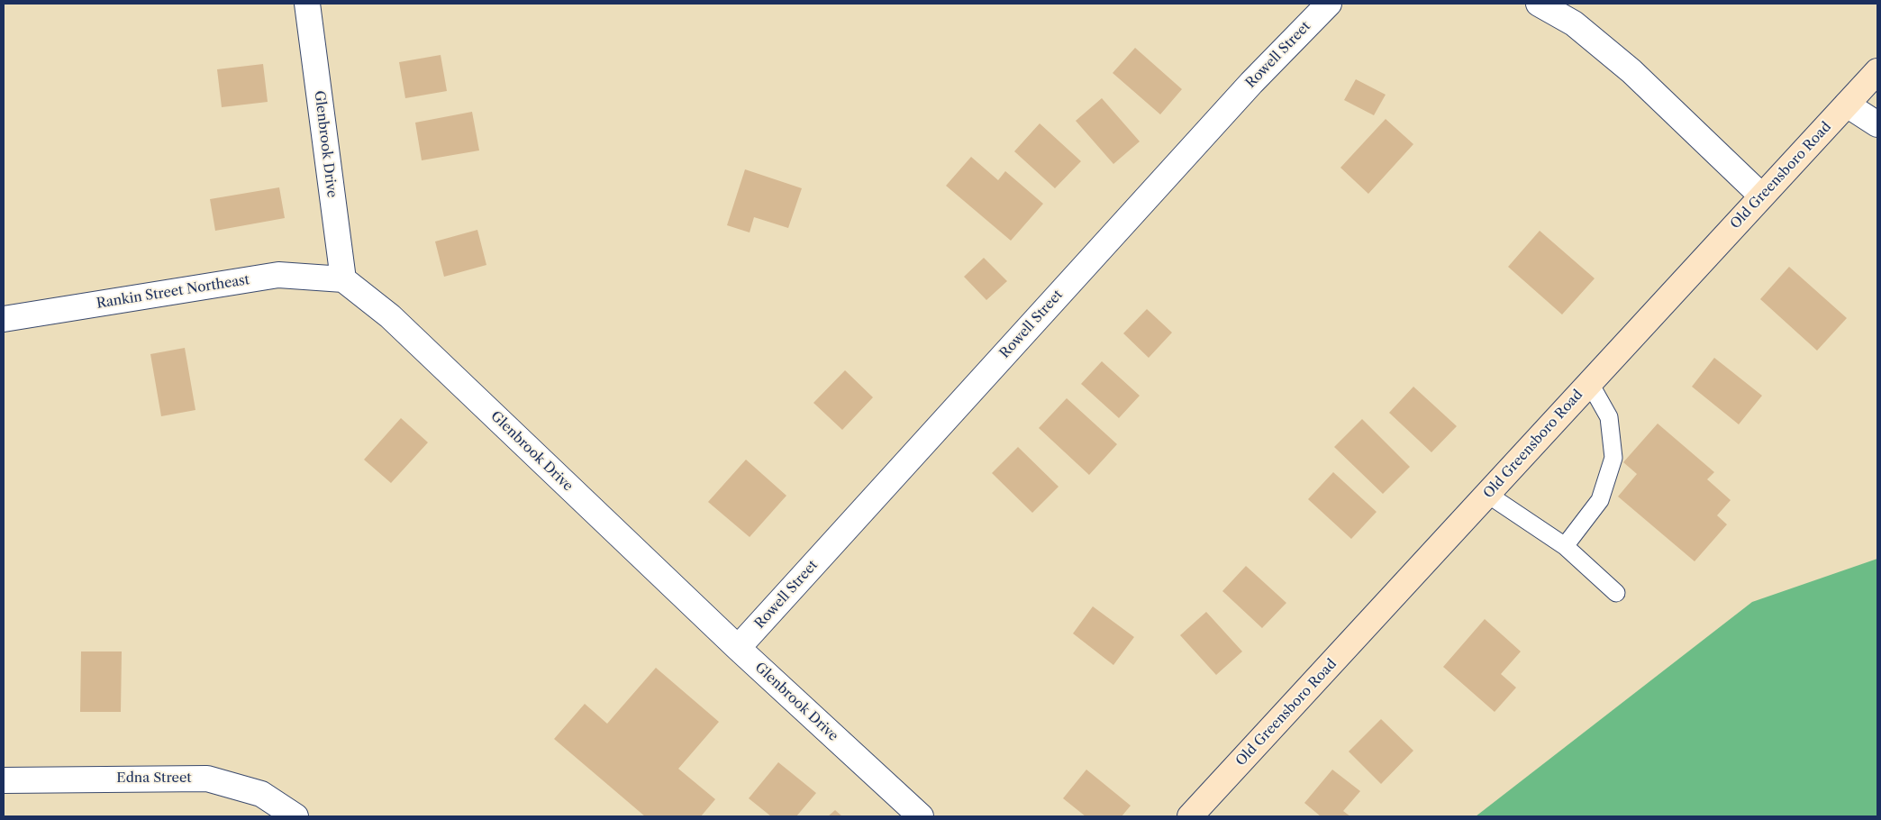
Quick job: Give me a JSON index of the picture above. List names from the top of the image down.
{
  "streets": {
    "street": [
      "Rowell Street",
      "Glenbrook Drive",
      "Old Greensboro Road",
      "Rankin Street Northeast",
      "Edna Street"
    ]
  },
  "crossings": [
    ["Rowell Street", "Glenbrook Drive"],
    ["Glenbrook Drive", "Rankin Street Northeast"]
  ]
}
